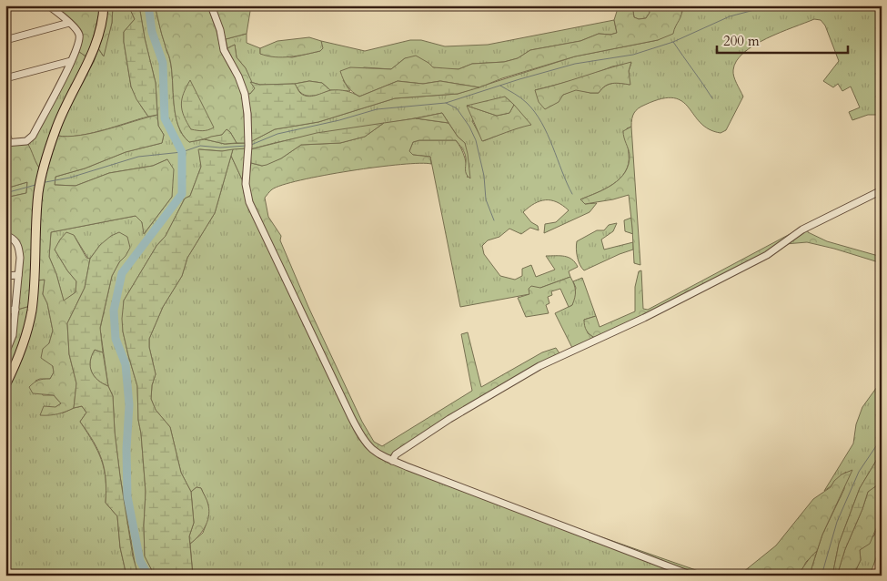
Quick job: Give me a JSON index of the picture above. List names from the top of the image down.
{
  "scale_bar": "200 m"
}
